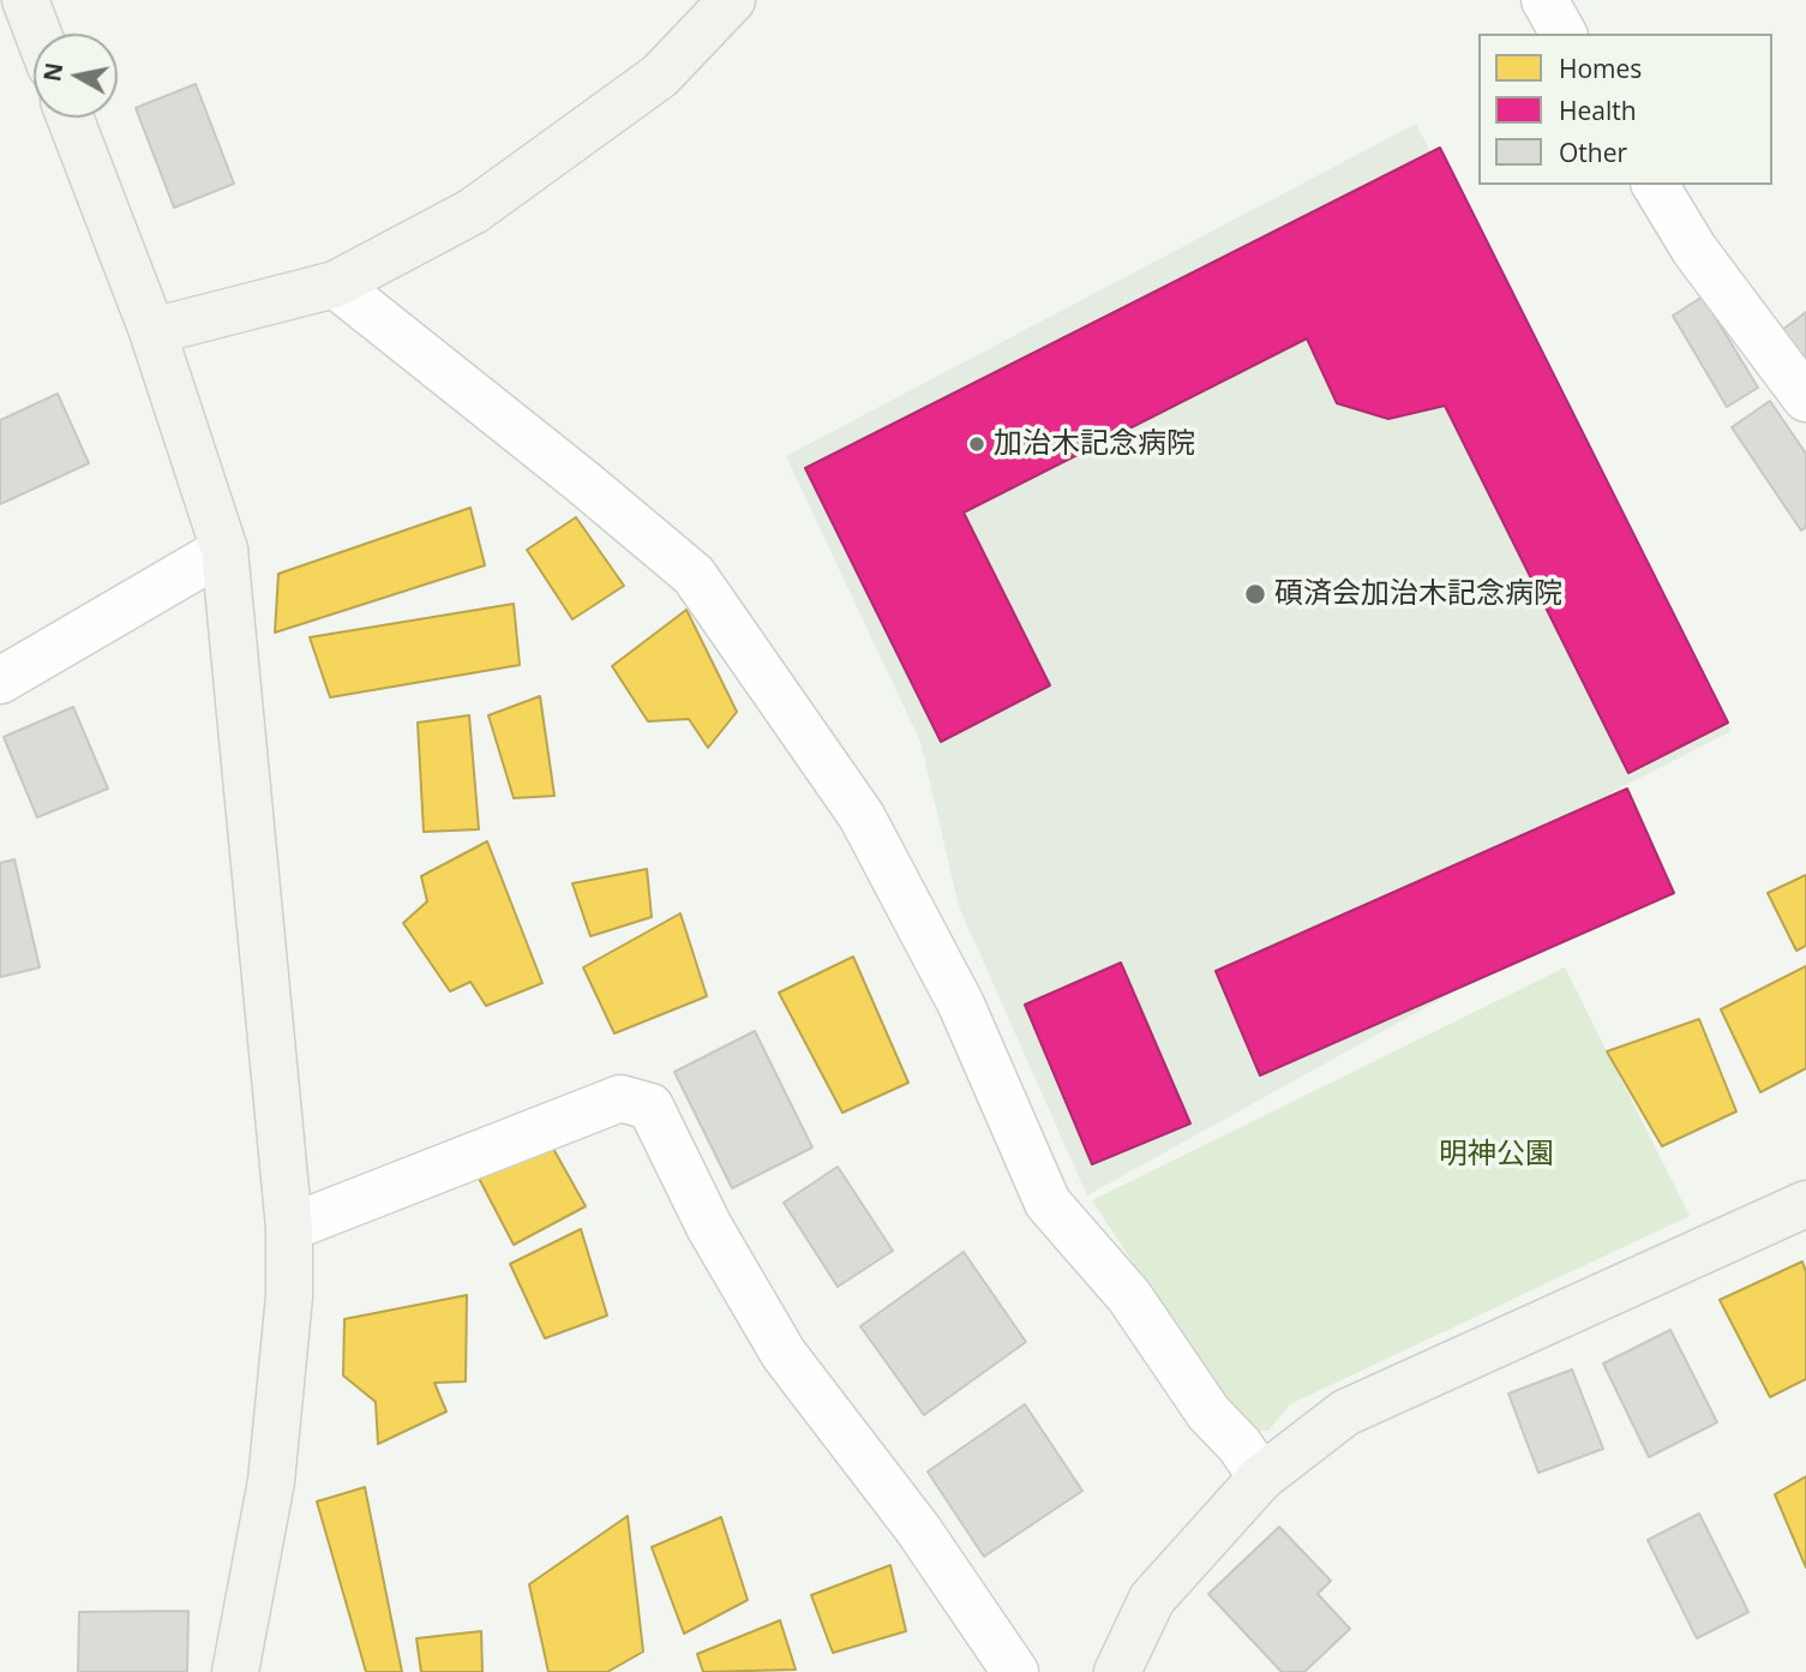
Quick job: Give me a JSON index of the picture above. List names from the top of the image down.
{
  "parks": ["明神公園"],
  "places": ["加治木記念病院", "碩済会加治木記念病院"],
  "legend": ["Homes", "Health", "Other"],
  "north": "left"
}
